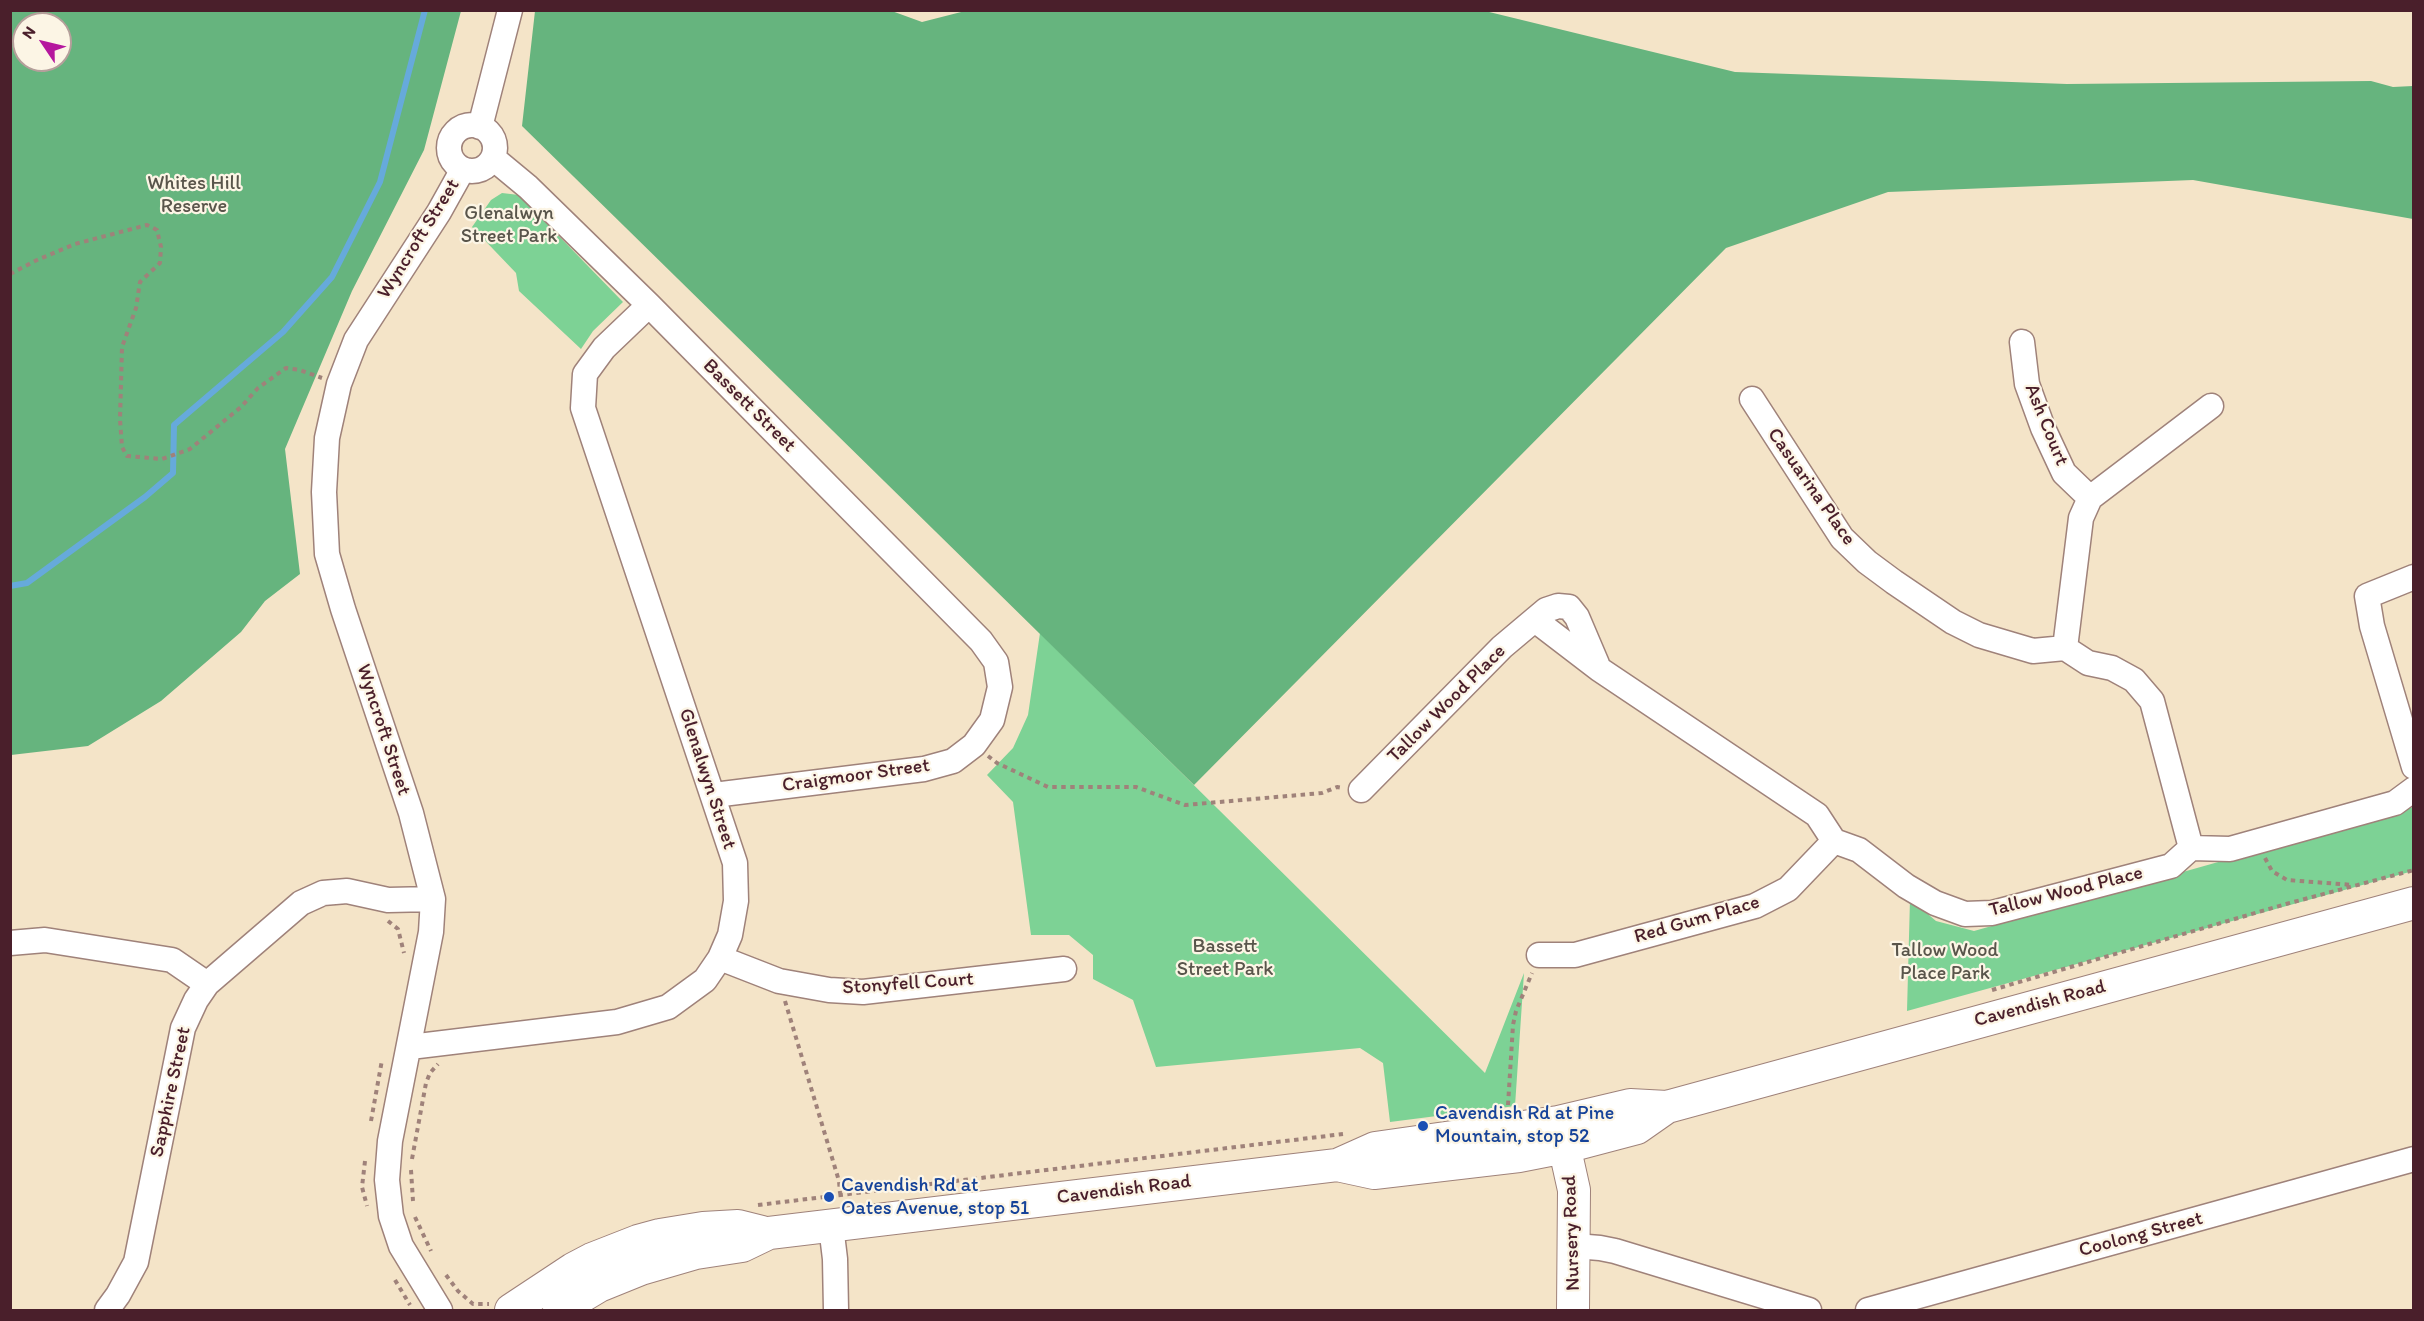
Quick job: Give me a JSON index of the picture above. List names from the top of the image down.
{
  "streets": {
    "main road": ["Cavendish Road", "Nursery Road"],
    "street": [
      "Wyncroft Street",
      "Bassett Street",
      "Ash Court",
      "Casuarina Place",
      "Tallow Wood Place",
      "Craigmoor Street",
      "Glenalwyn Street",
      "Red Gum Place",
      "Stonyfell Court",
      "Sapphire Street",
      "Coolong Street"
    ]
  },
  "crossings": [
    ["Wyncroft Street", "Bassett Street"],
    ["Wyncroft Street", "Glenalwyn Street"],
    ["Wyncroft Street", "Sapphire Street"],
    ["Bassett Street", "Craigmoor Street"],
    ["Bassett Street", "Glenalwyn Street"],
    ["Tallow Wood Place", "Red Gum Place"],
    ["Craigmoor Street", "Glenalwyn Street"],
    ["Glenalwyn Street", "Stonyfell Court"],
    ["Cavendish Road", "Nursery Road"]
  ],
  "parks": [
    "Whites Hill Reserve",
    "Glenalwyn Street Park",
    "Bassett Street Park",
    "Tallow Wood Place Park"
  ],
  "places": ["Cavendish Rd at Pine Mountain, stop 52", "Cavendish Rd at Oates Avenue, stop 51"],
  "north": "top left"
}
